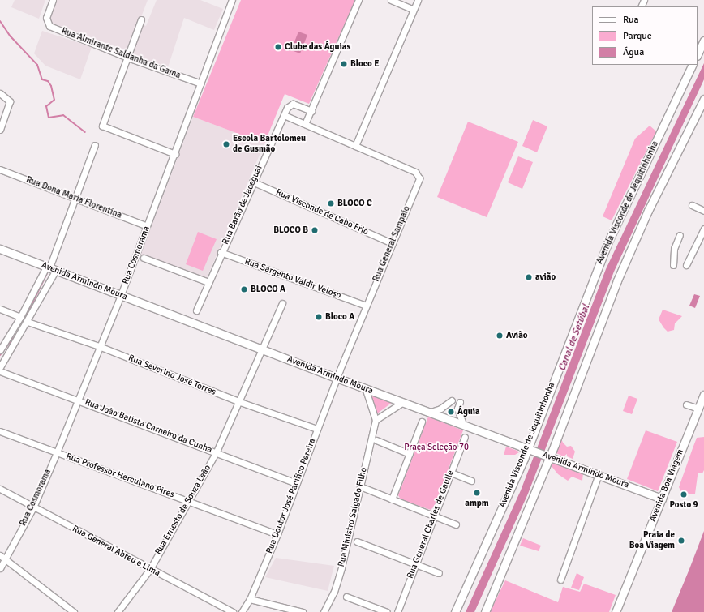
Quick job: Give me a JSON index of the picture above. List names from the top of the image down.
{
  "streets": {
    "main road": ["Avenida Visconde de Jequitinhonha", "Avenida Armindo Moura", "Avenida Boa Viagem"],
    "street": [
      "Rua Almirante Saldanha da Gama",
      "Rua Dona Maria Florentina",
      "Rua Barão de Jaceguai",
      "Rua Visconde de Cabo Frio",
      "Rua General Sampaio",
      "Rua Cosmorama",
      "Rua Sargento Valdir Veloso",
      "Rua Severino José Torres",
      "Rua João Batista Carneiro da Cunha",
      "Rua Professor Herculano Pires",
      "Rua Doutor José Pacífico Pereira",
      "Rua Ernesto de Souza Leão",
      "Rua Ministro Salgado Filho",
      "Rua General Charles de Gaulle",
      "Rua General Abreu e Lima"
    ]
  },
  "crossings": [
    ["Rua Almirante Saldanha da Gama", "Rua Cosmorama"],
    ["Rua Dona Maria Florentina", "Rua Cosmorama"],
    ["Avenida Visconde de Jequitinhonha", "Avenida Armindo Moura"],
    ["Rua Barão de Jaceguai", "Rua Visconde de Cabo Frio"],
    ["Rua Barão de Jaceguai", "Rua General Sampaio"],
    ["Rua Barão de Jaceguai", "Rua Sargento Valdir Veloso"],
    ["Rua Visconde de Cabo Frio", "Rua General Sampaio"],
    ["Rua General Sampaio", "Rua Sargento Valdir Veloso"],
    ["Rua General Sampaio", "Avenida Armindo Moura"],
    ["Rua General Sampaio", "Rua Doutor José Pacífico Pereira"],
    ["Rua Cosmorama", "Avenida Armindo Moura"],
    ["Rua Cosmorama", "Rua Severino José Torres"],
    ["Rua Cosmorama", "Rua João Batista Carneiro da Cunha"],
    ["Rua Cosmorama", "Rua Professor Herculano Pires"],
    ["Rua Cosmorama", "Rua General Abreu e Lima"],
    ["Avenida Armindo Moura", "Avenida Boa Viagem"],
    ["Avenida Armindo Moura", "Rua Doutor José Pacífico Pereira"],
    ["Avenida Armindo Moura", "Rua Ernesto de Souza Leão"],
    ["Rua Severino José Torres", "Rua Doutor José Pacífico Pereira"],
    ["Rua Severino José Torres", "Rua Ernesto de Souza Leão"],
    ["Rua João Batista Carneiro da Cunha", "Rua Doutor José Pacífico Pereira"],
    ["Rua João Batista Carneiro da Cunha", "Rua Ernesto de Souza Leão"],
    ["Rua Professor Herculano Pires", "Rua Doutor José Pacífico Pereira"],
    ["Rua Professor Herculano Pires", "Rua Ernesto de Souza Leão"],
    ["Rua Ernesto de Souza Leão", "Rua General Abreu e Lima"]
  ],
  "water": ["Canal de Setúbal"],
  "parks": ["Praça Seleção 70"],
  "places": [
    "Clube das Águias",
    "Bloco E",
    "Escola Bartolomeu de Gusmão",
    "BLOCO C",
    "BLOCO B",
    "avião",
    "BLOCO A",
    "Bloco A",
    "Avião",
    "Águia",
    "ampm",
    "Posto 9",
    "Praia de Boa Viagem"
  ],
  "legend": ["Rua", "Parque", "Água"]
}
